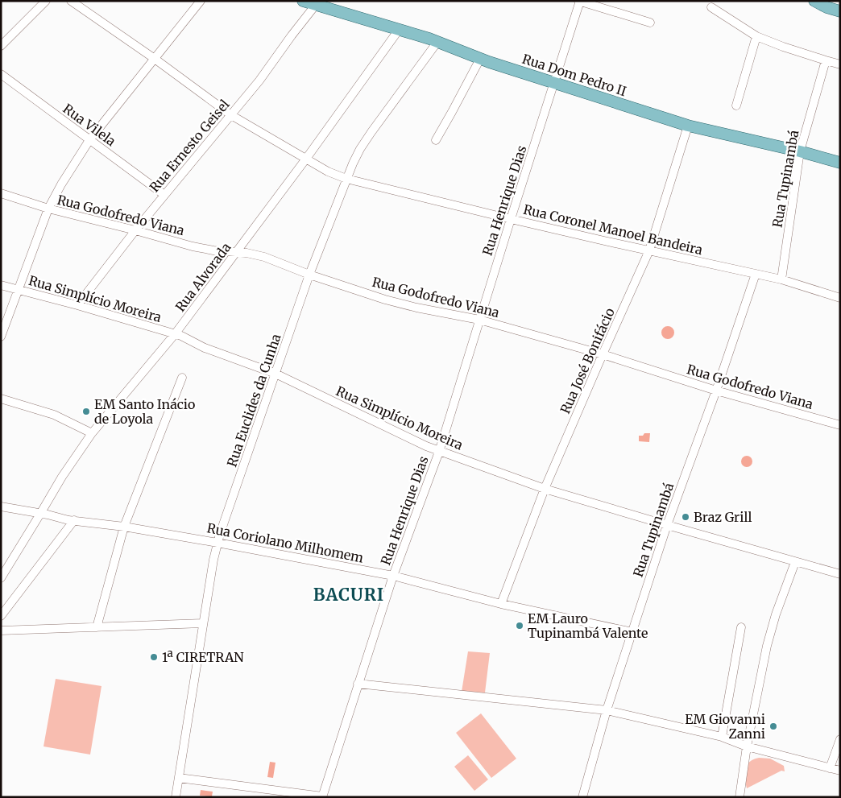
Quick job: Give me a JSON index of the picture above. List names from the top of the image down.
{
  "streets": {
    "main road": ["Rua Dom Pedro II"],
    "street": [
      "Rua Vilela",
      "Rua Ernesto Geisel",
      "Rua Tupinambá",
      "Rua Henrique Dias",
      "Rua Godofredo Viana",
      "Rua Coronel Manoel Bandeira",
      "Rua Alvorada",
      "Rua Simplício Moreira",
      "Rua José Bonifácio",
      "Rua Euclides da Cunha",
      "Rua Coriolano Milhomem"
    ]
  },
  "crossings": [
    ["Rua Dom Pedro II", "Rua Ernesto Geisel"],
    ["Rua Dom Pedro II", "Rua Tupinambá"],
    ["Rua Dom Pedro II", "Rua Henrique Dias"],
    ["Rua Dom Pedro II", "Rua Alvorada"],
    ["Rua Dom Pedro II", "Rua José Bonifácio"],
    ["Rua Dom Pedro II", "Rua Euclides da Cunha"],
    ["Rua Vilela", "Rua Ernesto Geisel"],
    ["Rua Ernesto Geisel", "Rua Godofredo Viana"],
    ["Rua Ernesto Geisel", "Rua Coronel Manoel Bandeira"],
    ["Rua Ernesto Geisel", "Rua Simplício Moreira"],
    ["Rua Tupinambá", "Rua Godofredo Viana"],
    ["Rua Tupinambá", "Rua Coronel Manoel Bandeira"],
    ["Rua Tupinambá", "Rua Simplício Moreira"],
    ["Rua Tupinambá", "Rua Coriolano Milhomem"],
    ["Rua Henrique Dias", "Rua Godofredo Viana"],
    ["Rua Henrique Dias", "Rua Coronel Manoel Bandeira"],
    ["Rua Henrique Dias", "Rua Simplício Moreira"],
    ["Rua Henrique Dias", "Rua Coriolano Milhomem"],
    ["Rua Godofredo Viana", "Rua Alvorada"],
    ["Rua Godofredo Viana", "Rua José Bonifácio"],
    ["Rua Godofredo Viana", "Rua Euclides da Cunha"],
    ["Rua Coronel Manoel Bandeira", "Rua Alvorada"],
    ["Rua Coronel Manoel Bandeira", "Rua José Bonifácio"],
    ["Rua Coronel Manoel Bandeira", "Rua Euclides da Cunha"],
    ["Rua Alvorada", "Rua Simplício Moreira"],
    ["Rua Alvorada", "Rua Coriolano Milhomem"],
    ["Rua Simplício Moreira", "Rua José Bonifácio"],
    ["Rua Simplício Moreira", "Rua Euclides da Cunha"],
    ["Rua José Bonifácio", "Rua Coriolano Milhomem"],
    ["Rua Euclides da Cunha", "Rua Coriolano Milhomem"]
  ],
  "districts": ["BACURI"],
  "places": [
    "EM Santo Inácio de Loyola",
    "Braz Grill",
    "EM Lauro Tupinambá Valente",
    "1ª CIRETRAN",
    "EM Giovanni Zanni"
  ]
}
